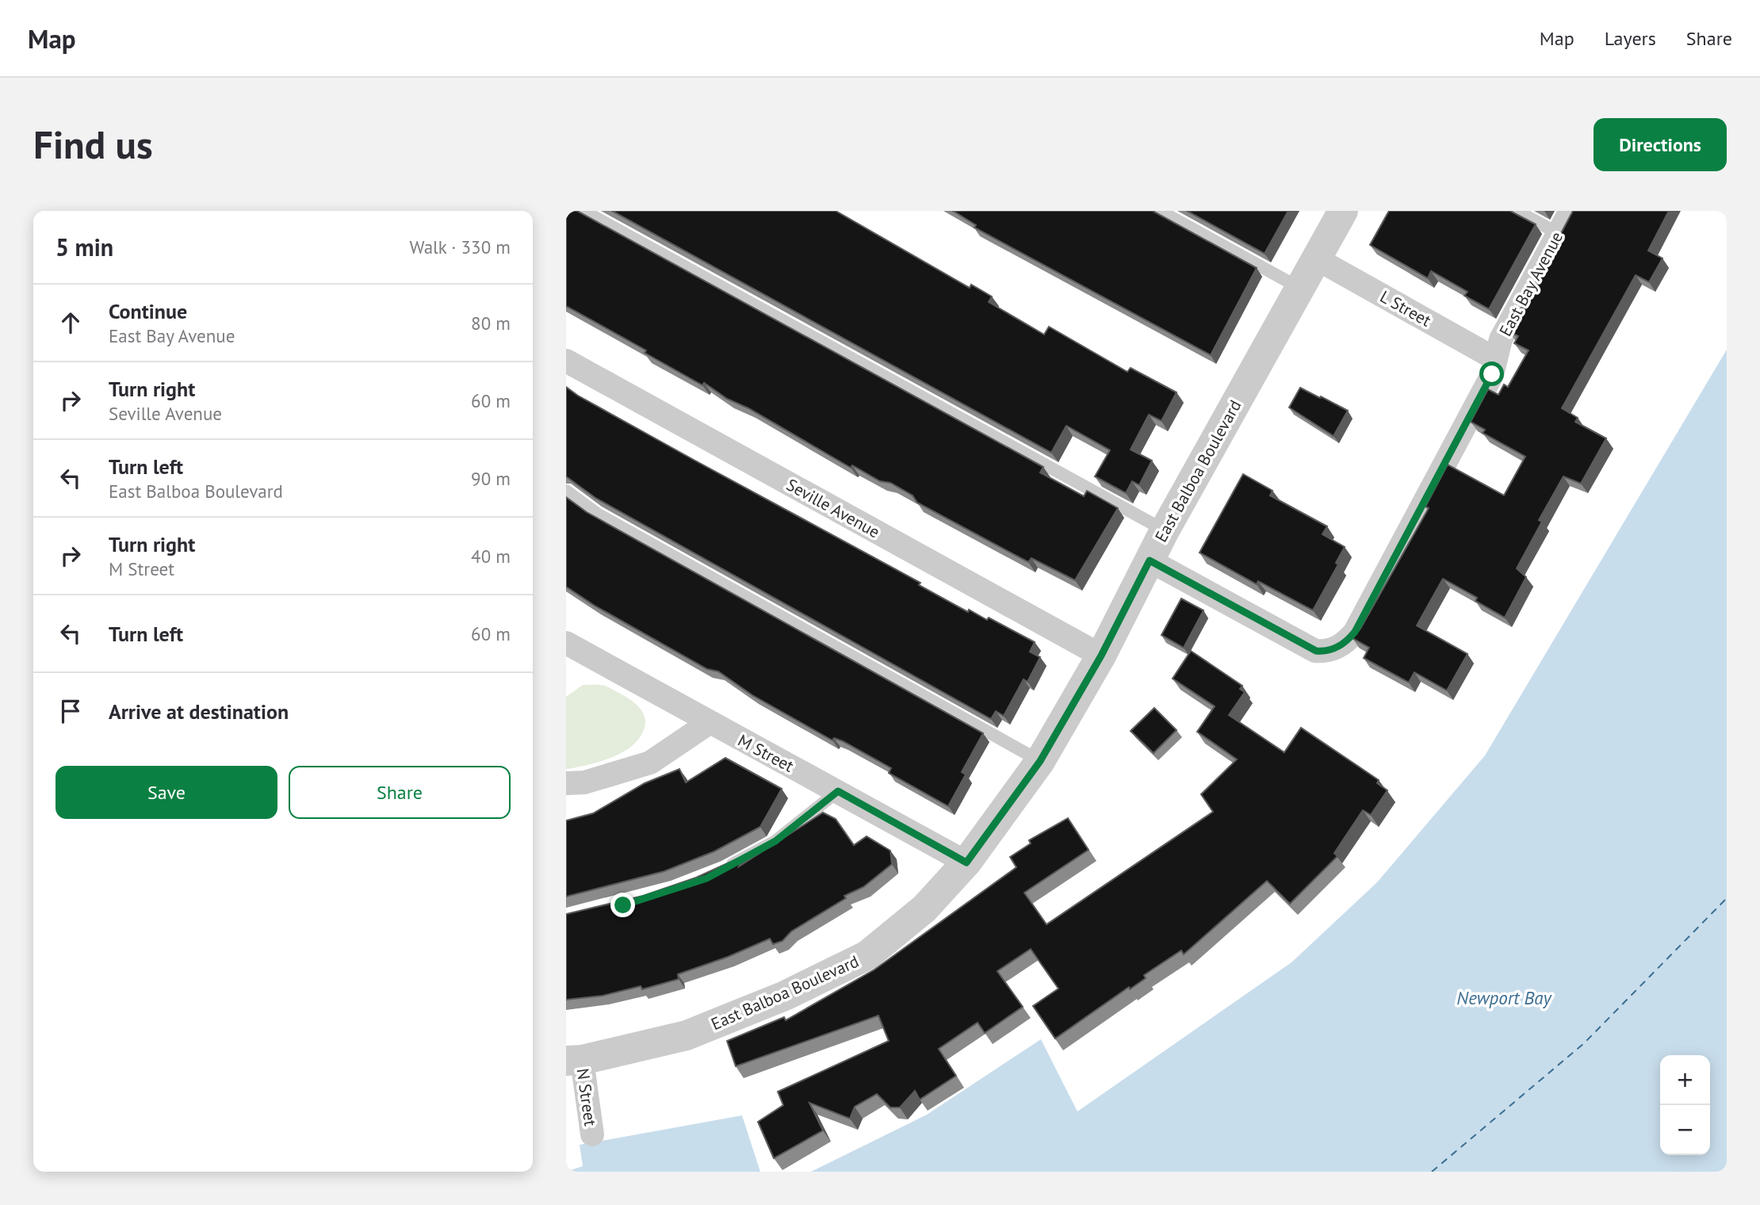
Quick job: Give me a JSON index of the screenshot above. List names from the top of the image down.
{
  "streets": {
    "street": [
      "East Bay Avenue",
      "L Street",
      "East Balboa Boulevard",
      "Seville Avenue",
      "M Street",
      "N Street"
    ]
  },
  "crossings": [
    ["East Bay Avenue", "L Street"],
    ["East Bay Avenue", "East Balboa Boulevard"],
    ["L Street", "East Balboa Boulevard"],
    ["East Balboa Boulevard", "Seville Avenue"],
    ["East Balboa Boulevard", "M Street"],
    ["East Balboa Boulevard", "N Street"]
  ],
  "water": ["Newport Bay"],
  "page": {
    "header": "Map",
    "nav": ["Map", "Layers", "Share"],
    "buttons": [
      "Directions",
      ["Save", "Share"]
    ],
    "title": "Find us",
    "heading": ["5 min", "Walk · 330 m"],
    "list": [
      ["Continue", "East Bay Avenue", "80 m"],
      ["Turn right", "Seville Avenue", "60 m"],
      ["Turn left", "East Balboa Boulevard", "90 m"],
      ["Turn right", "M Street", "40 m"],
      ["Turn left", "60 m"],
      "Arrive at destination"
    ],
    "map_buttons": ["+", "−"]
  }
}
